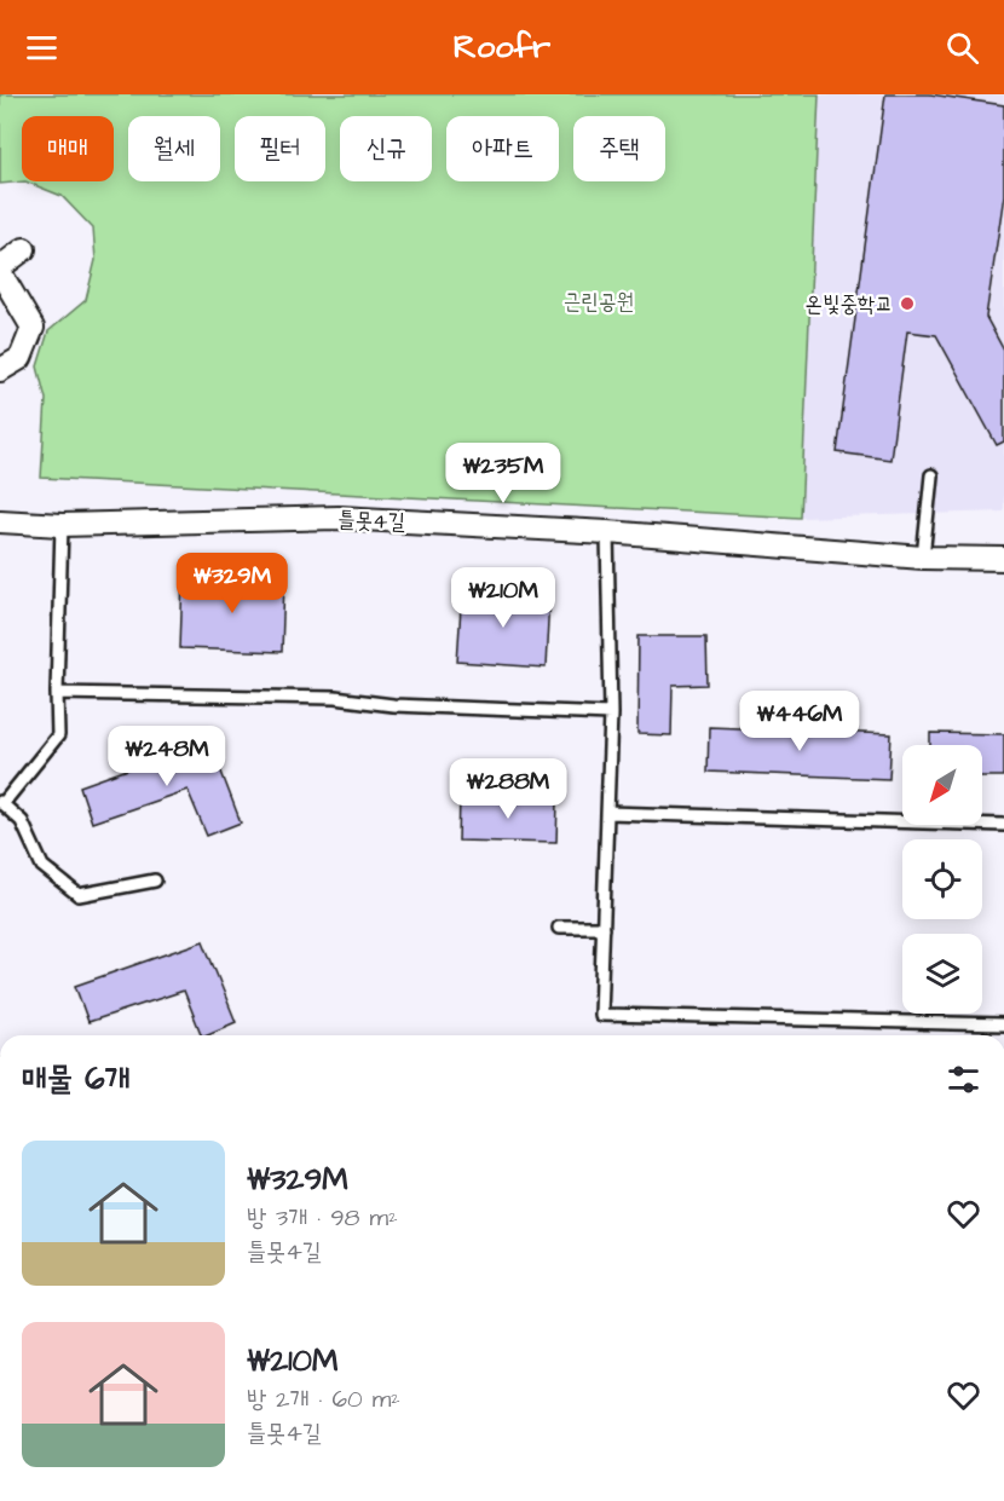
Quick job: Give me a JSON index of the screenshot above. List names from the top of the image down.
{
  "streets": {
    "street": ["틀못4길"]
  },
  "parks": ["근린공원"],
  "places": ["온빛중학교"],
  "north": "bottom left",
  "page": {
    "header": "Roofr",
    "chip": [
      "매매",
      "월세",
      "필터",
      "신규",
      "아파트",
      "주택"
    ],
    "price": [
      "₩235M",
      "₩329M",
      "₩210M",
      "₩446M",
      "₩248M",
      "₩288M"
    ],
    "heading": "매물 6개",
    "list": [
      {
        "name": "₩329M",
        "note": "방 3개 · 98 m² · 틀못4길"
      },
      {
        "name": "₩210M",
        "note": "방 2개 · 60 m² · 틀못4길"
      }
    ]
  }
}
